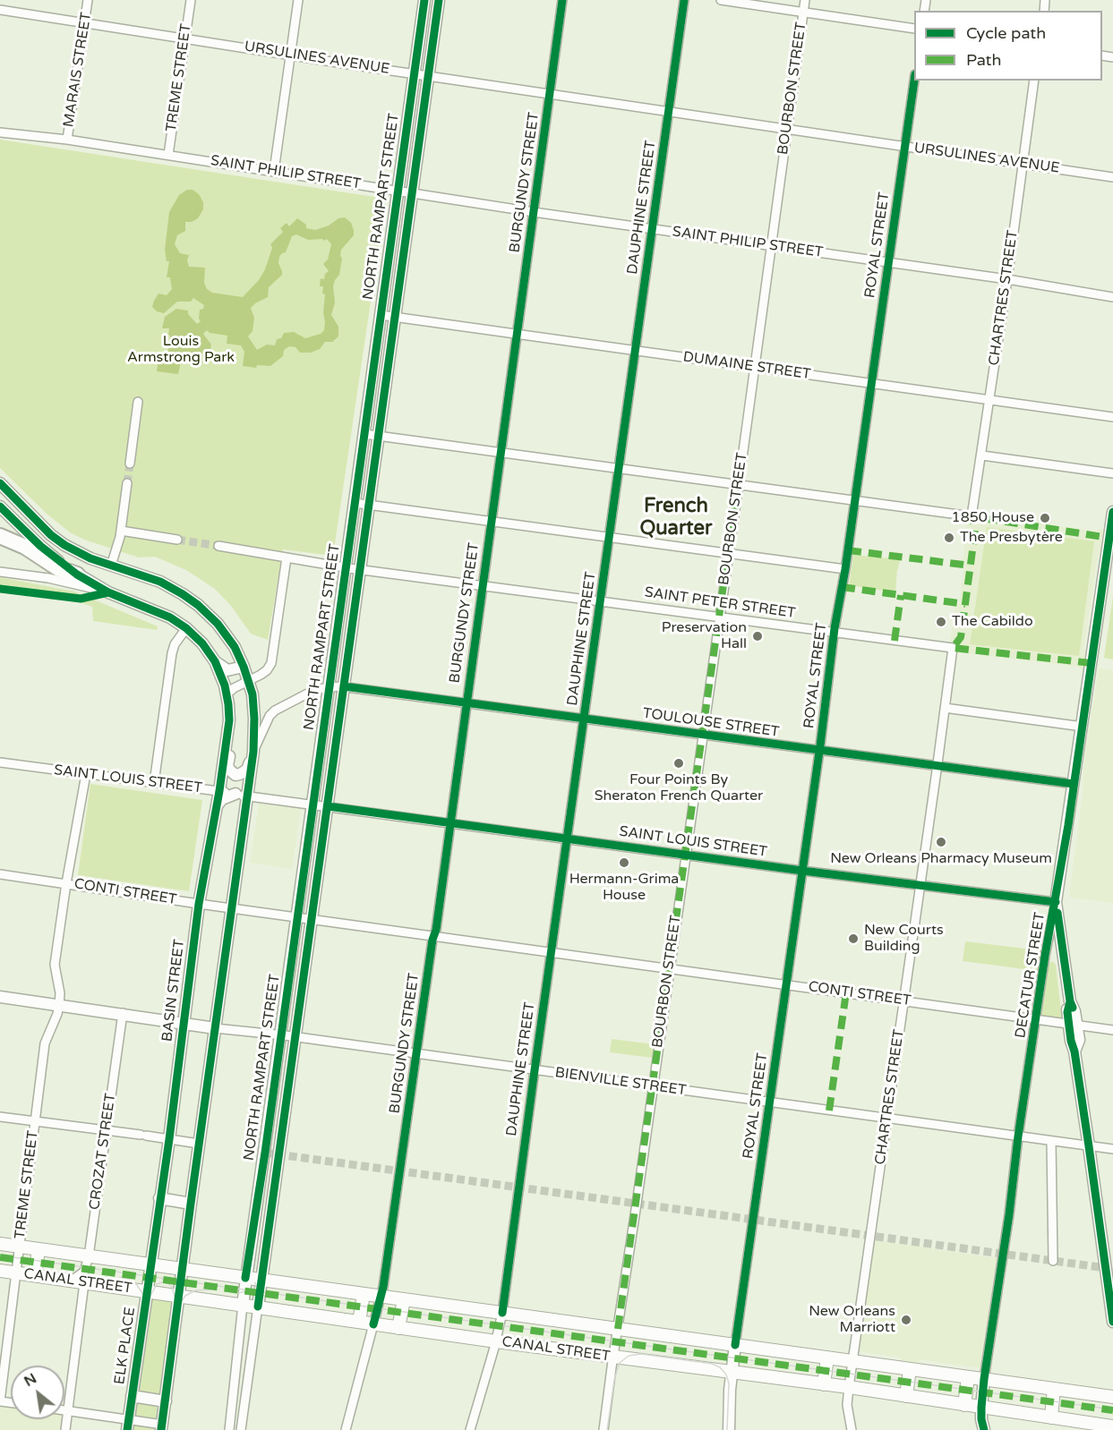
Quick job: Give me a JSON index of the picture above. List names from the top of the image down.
{
  "streets": {
    "main road": ["CANAL STREET"],
    "street": [
      "URSULINES AVENUE",
      "MARAIS STREET",
      "TREME STREET",
      "BOURBON STREET",
      "SAINT PHILIP STREET",
      "BURGUNDY STREET",
      "NORTH RAMPART STREET",
      "DAUPHINE STREET",
      "ROYAL STREET",
      "CHARTRES STREET",
      "DUMAINE STREET",
      "SAINT PETER STREET",
      "TOULOUSE STREET",
      "SAINT LOUIS STREET",
      "CONTI STREET",
      "DECATUR STREET",
      "BASIN STREET",
      "BIENVILLE STREET",
      "CROZAT STREET",
      "ELK PLACE"
    ]
  },
  "crossings": [
    ["URSULINES AVENUE", "MARAIS STREET"],
    ["URSULINES AVENUE", "TREME STREET"],
    ["URSULINES AVENUE", "BOURBON STREET"],
    ["URSULINES AVENUE", "BURGUNDY STREET"],
    ["URSULINES AVENUE", "NORTH RAMPART STREET"],
    ["URSULINES AVENUE", "DAUPHINE STREET"],
    ["URSULINES AVENUE", "ROYAL STREET"],
    ["URSULINES AVENUE", "CHARTRES STREET"],
    ["MARAIS STREET", "SAINT PHILIP STREET"],
    ["TREME STREET", "SAINT PHILIP STREET"],
    ["TREME STREET", "BIENVILLE STREET"],
    ["TREME STREET", "CANAL STREET"],
    ["BOURBON STREET", "SAINT PHILIP STREET"],
    ["BOURBON STREET", "DUMAINE STREET"],
    ["BOURBON STREET", "SAINT PETER STREET"],
    ["BOURBON STREET", "TOULOUSE STREET"],
    ["BOURBON STREET", "SAINT LOUIS STREET"],
    ["BOURBON STREET", "CONTI STREET"],
    ["BOURBON STREET", "BIENVILLE STREET"],
    ["BOURBON STREET", "CANAL STREET"],
    ["SAINT PHILIP STREET", "BURGUNDY STREET"],
    ["SAINT PHILIP STREET", "NORTH RAMPART STREET"],
    ["SAINT PHILIP STREET", "DAUPHINE STREET"],
    ["SAINT PHILIP STREET", "ROYAL STREET"],
    ["SAINT PHILIP STREET", "CHARTRES STREET"],
    ["BURGUNDY STREET", "DUMAINE STREET"],
    ["BURGUNDY STREET", "SAINT PETER STREET"],
    ["BURGUNDY STREET", "TOULOUSE STREET"],
    ["BURGUNDY STREET", "SAINT LOUIS STREET"],
    ["BURGUNDY STREET", "CONTI STREET"],
    ["BURGUNDY STREET", "BIENVILLE STREET"],
    ["BURGUNDY STREET", "CANAL STREET"],
    ["NORTH RAMPART STREET", "DUMAINE STREET"],
    ["NORTH RAMPART STREET", "SAINT PETER STREET"],
    ["NORTH RAMPART STREET", "TOULOUSE STREET"],
    ["NORTH RAMPART STREET", "SAINT LOUIS STREET"],
    ["NORTH RAMPART STREET", "CONTI STREET"],
    ["NORTH RAMPART STREET", "BIENVILLE STREET"],
    ["NORTH RAMPART STREET", "CANAL STREET"],
    ["DAUPHINE STREET", "DUMAINE STREET"],
    ["DAUPHINE STREET", "SAINT PETER STREET"],
    ["DAUPHINE STREET", "TOULOUSE STREET"],
    ["DAUPHINE STREET", "SAINT LOUIS STREET"],
    ["DAUPHINE STREET", "CONTI STREET"],
    ["DAUPHINE STREET", "BIENVILLE STREET"],
    ["DAUPHINE STREET", "CANAL STREET"],
    ["ROYAL STREET", "CHARTRES STREET"],
    ["ROYAL STREET", "DUMAINE STREET"],
    ["ROYAL STREET", "SAINT PETER STREET"],
    ["ROYAL STREET", "TOULOUSE STREET"],
    ["ROYAL STREET", "SAINT LOUIS STREET"],
    ["ROYAL STREET", "CONTI STREET"],
    ["ROYAL STREET", "BIENVILLE STREET"],
    ["ROYAL STREET", "CANAL STREET"],
    ["CHARTRES STREET", "DUMAINE STREET"],
    ["CHARTRES STREET", "SAINT PETER STREET"],
    ["CHARTRES STREET", "TOULOUSE STREET"],
    ["CHARTRES STREET", "SAINT LOUIS STREET"],
    ["CHARTRES STREET", "CONTI STREET"],
    ["CHARTRES STREET", "BIENVILLE STREET"],
    ["CHARTRES STREET", "CANAL STREET"],
    ["TOULOUSE STREET", "DECATUR STREET"],
    ["SAINT LOUIS STREET", "DECATUR STREET"],
    ["SAINT LOUIS STREET", "BASIN STREET"],
    ["CONTI STREET", "DECATUR STREET"],
    ["CONTI STREET", "BASIN STREET"],
    ["DECATUR STREET", "BIENVILLE STREET"],
    ["DECATUR STREET", "CANAL STREET"],
    ["BASIN STREET", "BIENVILLE STREET"],
    ["BASIN STREET", "CANAL STREET"],
    ["BASIN STREET", "ELK PLACE"],
    ["BIENVILLE STREET", "CROZAT STREET"],
    ["CROZAT STREET", "CANAL STREET"],
    ["CANAL STREET", "ELK PLACE"]
  ],
  "districts": ["French Quarter"],
  "parks": ["Louis Armstrong Park"],
  "places": [
    "1850 House",
    "The Presbytère",
    "The Cabildo",
    "Preservation Hall",
    "Four Points By Sheraton French Quarter",
    "New Orleans Pharmacy Museum",
    "Hermann-Grima House",
    "New Courts Building",
    "New Orleans Marriott"
  ],
  "legend": ["Cycle path", "Path"],
  "north": "top left"
}
